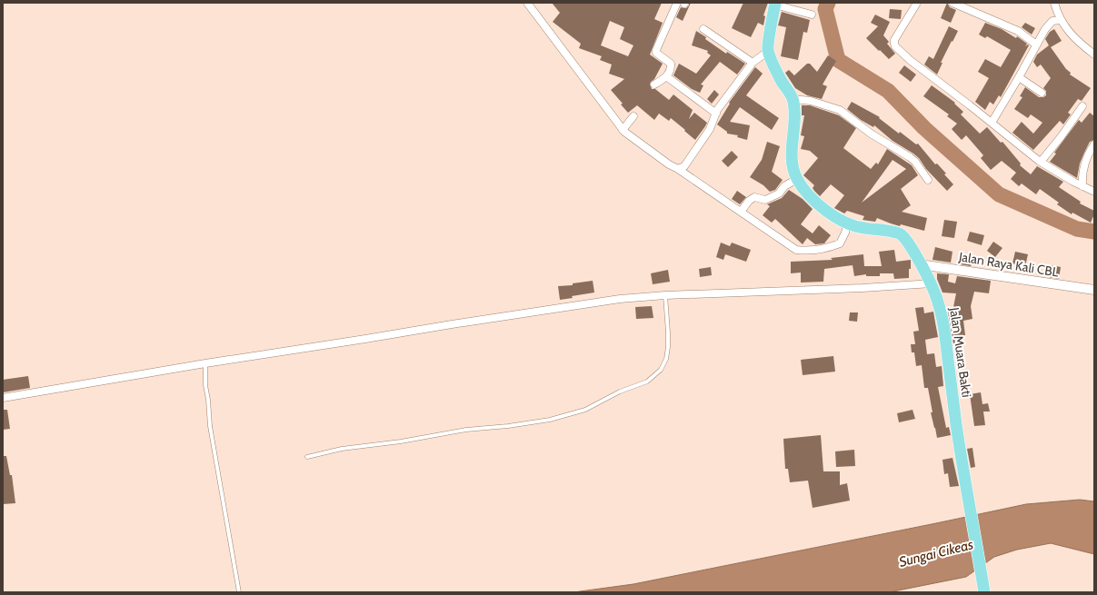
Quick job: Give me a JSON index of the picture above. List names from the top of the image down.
{
  "streets": {
    "main road": ["Jalan Muara Bakti"],
    "street": ["Jalan Raya Kali CBL"]
  },
  "crossings": [
    ["Jalan Raya Kali CBL", "Jalan Muara Bakti"]
  ],
  "water": ["Sungai Cikeas"]
}
